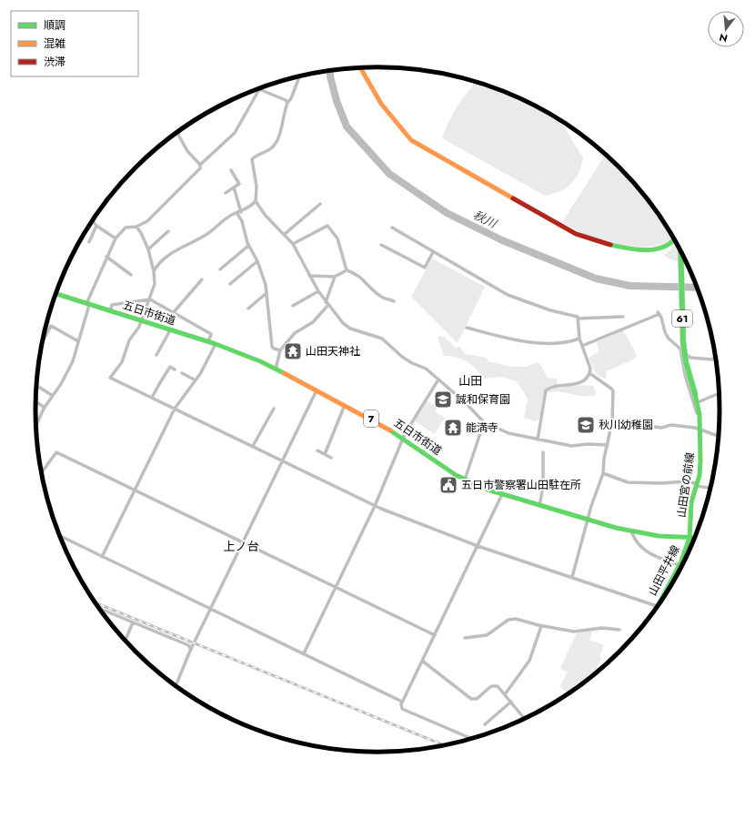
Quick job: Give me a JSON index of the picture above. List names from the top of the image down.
{
  "streets": {
    "main road": [
      "五日市街道",
      "61",
      "7",
      "山田宮の前線",
      "山田平井線"
    ]
  },
  "crossings": [
    ["五日市街道", "山田宮の前線"],
    ["五日市街道", "山田平井線"],
    ["山田宮の前線", "山田平井線"]
  ],
  "districts": ["山田", "上ノ台"],
  "water": ["秋川"],
  "places": {
    "temple": ["山田天神社", "能満寺"],
    "school or university": ["誠和保育園", "秋川幼稚園"],
    "public building": ["五日市警察署山田駐在所"]
  },
  "legend": ["順調", "混雑", "渋滞"],
  "north": "bottom"
}
